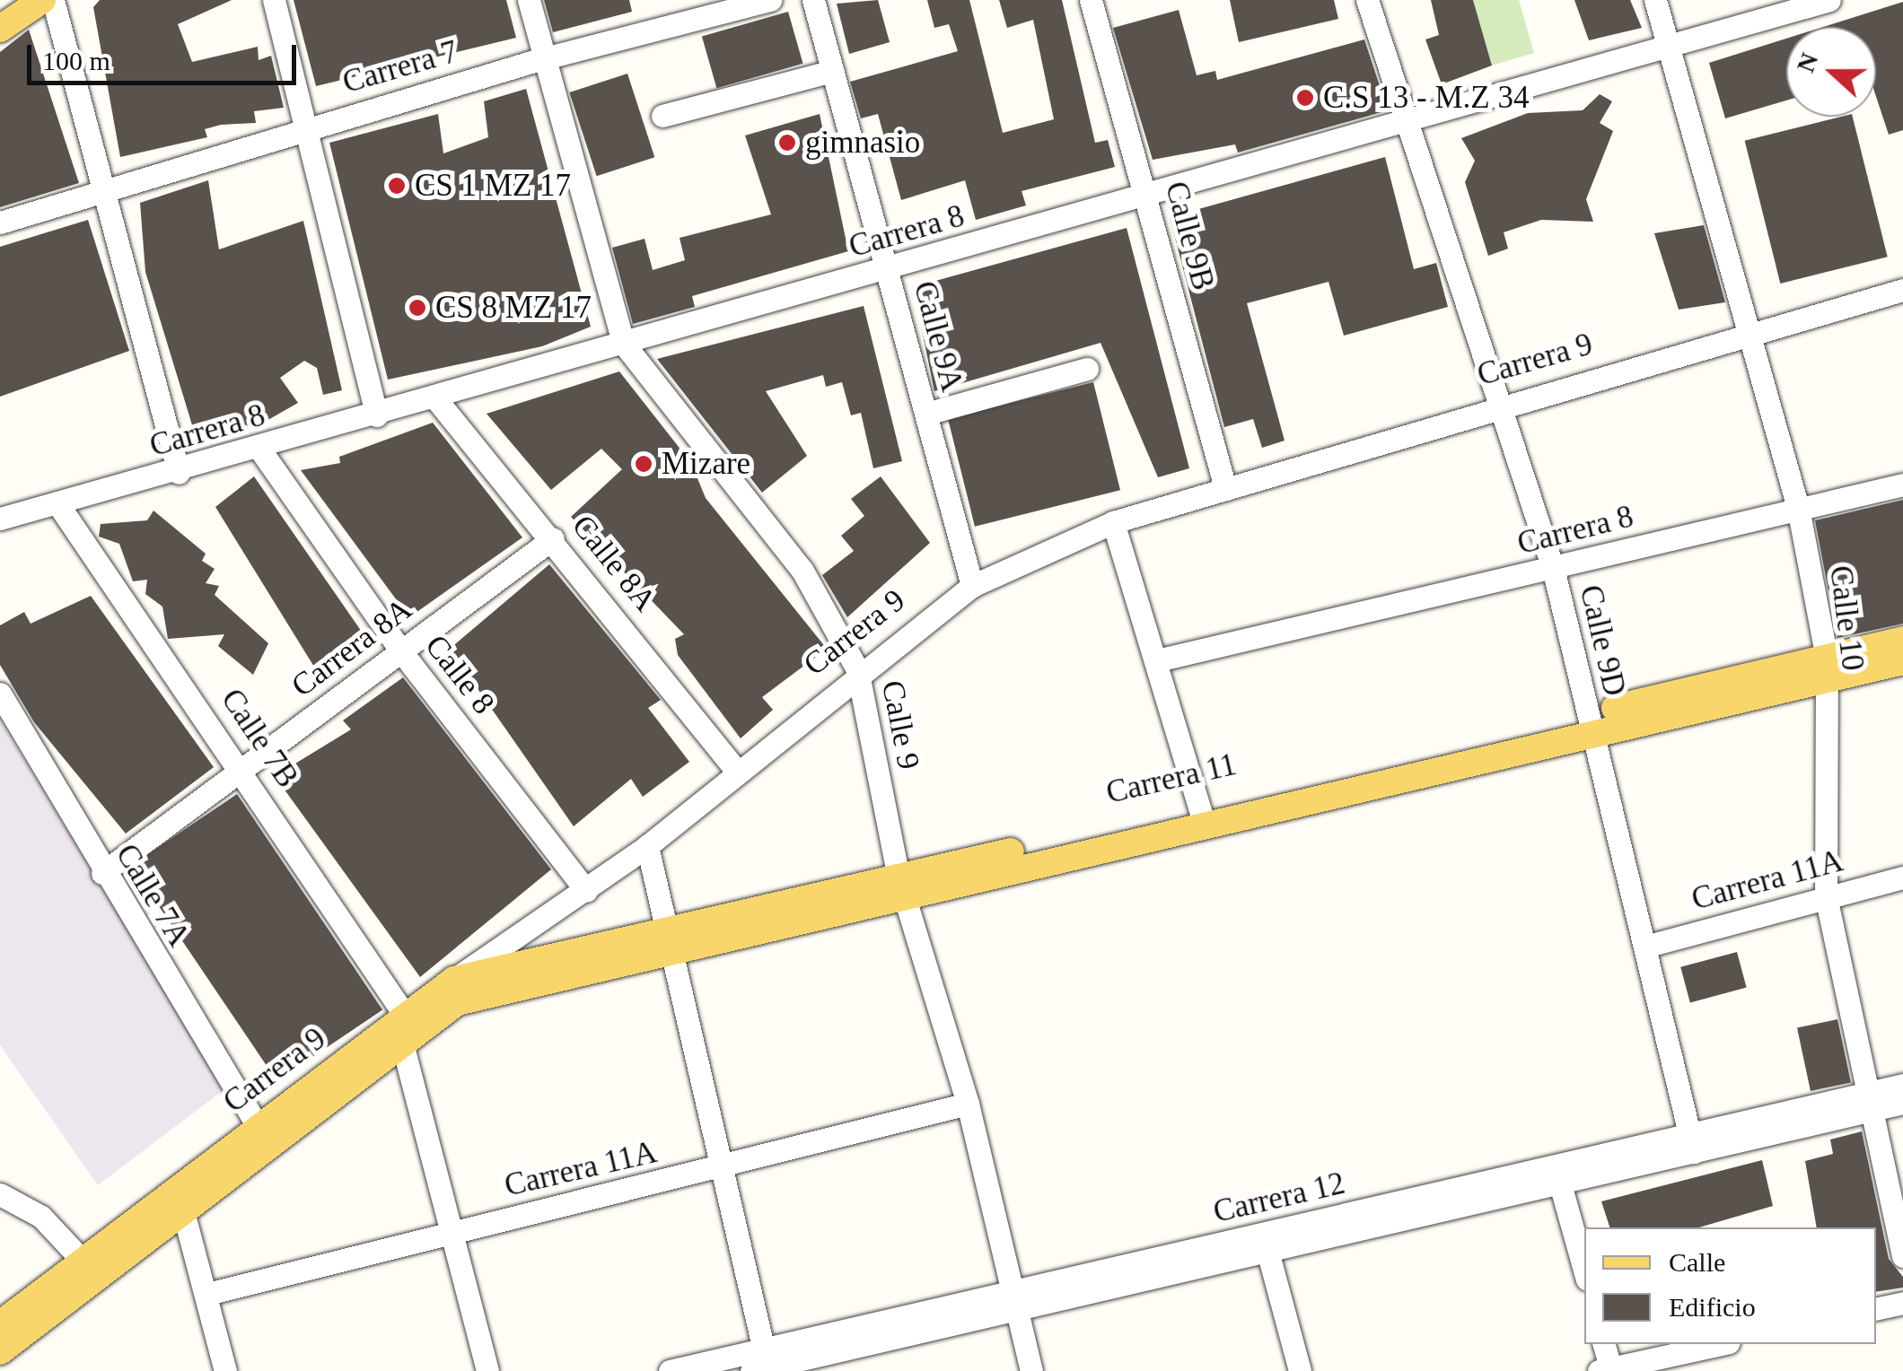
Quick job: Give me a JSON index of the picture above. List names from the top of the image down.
{
  "streets": {
    "main road": ["Carrera 9", "Carrera 11"],
    "street": [
      "Carrera 7",
      "Carrera 8",
      "Calle 9B",
      "Calle 9A",
      "Calle 8A",
      "Calle 10",
      "Calle 9D",
      "Carrera 8A",
      "Calle 8",
      "Calle 9",
      "Calle 7B",
      "Carrera 11A",
      "Calle 7A",
      "Carrera 12"
    ]
  },
  "crossings": [
    ["Carrera 7", "Calle 9"],
    ["Carrera 8", "Calle 9B"],
    ["Carrera 8", "Calle 9A"],
    ["Carrera 8", "Calle 8A"],
    ["Carrera 8", "Calle 10"],
    ["Carrera 8", "Calle 9D"],
    ["Carrera 8", "Calle 8"],
    ["Carrera 8", "Calle 9"],
    ["Carrera 8", "Calle 7B"],
    ["Calle 9B", "Carrera 9"],
    ["Calle 9A", "Carrera 9"],
    ["Carrera 9", "Calle 8A"],
    ["Carrera 9", "Calle 10"],
    ["Carrera 9", "Calle 9D"],
    ["Carrera 9", "Calle 8"],
    ["Carrera 9", "Calle 9"],
    ["Carrera 9", "Calle 7B"],
    ["Carrera 9", "Carrera 11"],
    ["Carrera 9", "Calle 7A"],
    ["Calle 8A", "Carrera 8A"],
    ["Calle 10", "Carrera 11"],
    ["Calle 10", "Carrera 11A"],
    ["Calle 10", "Carrera 12"],
    ["Calle 9D", "Carrera 11"],
    ["Calle 9D", "Carrera 11A"],
    ["Calle 9D", "Carrera 12"],
    ["Carrera 8A", "Calle 8"],
    ["Carrera 8A", "Calle 7B"],
    ["Carrera 8A", "Calle 7A"],
    ["Calle 9", "Carrera 11"],
    ["Calle 9", "Carrera 11A"],
    ["Calle 9", "Carrera 12"],
    ["Calle 7B", "Carrera 11A"]
  ],
  "places": [
    "C.S 13 - M.Z 34",
    "gimnasio",
    "CS 1 MZ 17",
    "CS 8 MZ 17",
    "Mizare"
  ],
  "legend": ["Calle", "Edificio"],
  "scale_bar": "100 m",
  "north": "left"
}
